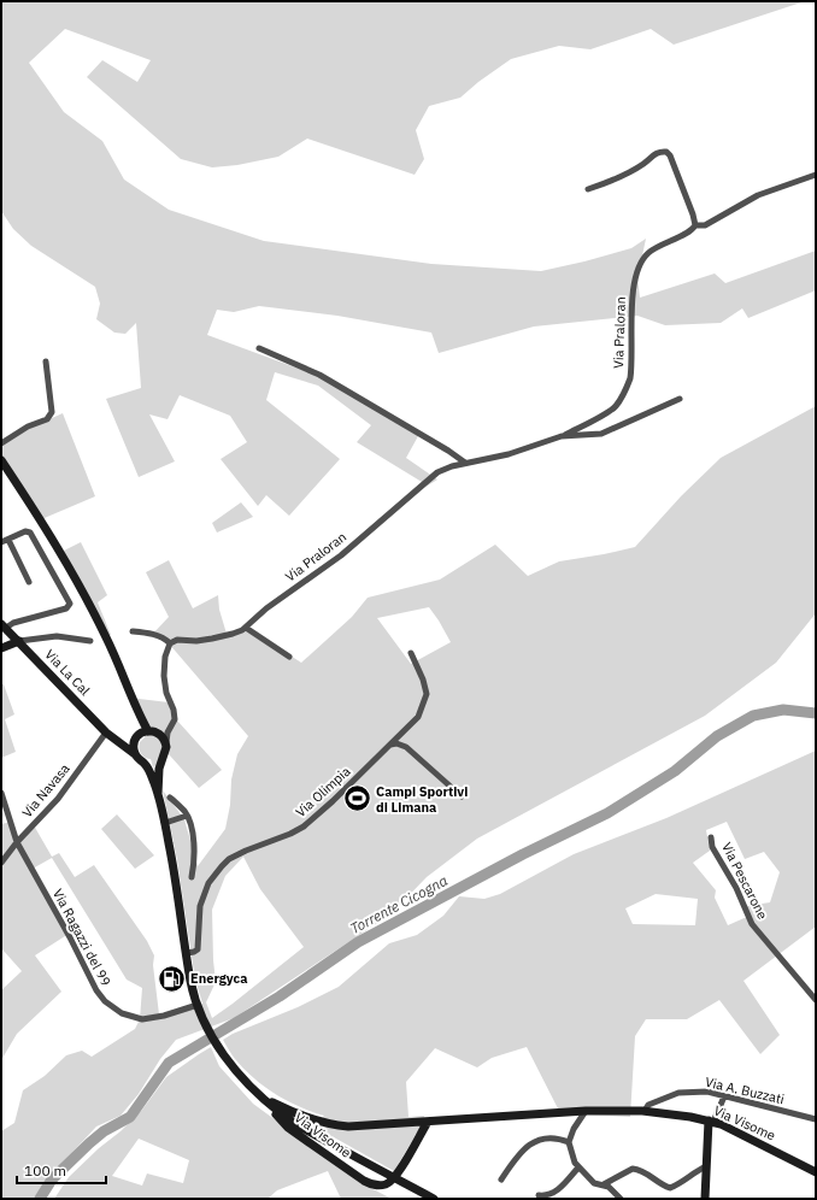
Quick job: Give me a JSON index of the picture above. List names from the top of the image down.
{
  "streets": {
    "street": [
      "Via Praloran",
      "Via La Cal",
      "Via Navasa",
      "Via Olimpia",
      "Via Pescarone",
      "Via Ragazzi del 99",
      "Via A. Buzzati",
      "Via Visome"
    ]
  },
  "crossings": [
    ["Via La Cal", "Via Navasa"],
    ["Via Navasa", "Via Ragazzi del 99"],
    ["Via A. Buzzati", "Via Visome"]
  ],
  "water": ["Torrente Cicogna"],
  "places": {
    "sports": ["Campi Sportivi di Limana"],
    "fuel station": ["Energyca"]
  },
  "scale_bar": "100 m"
}
